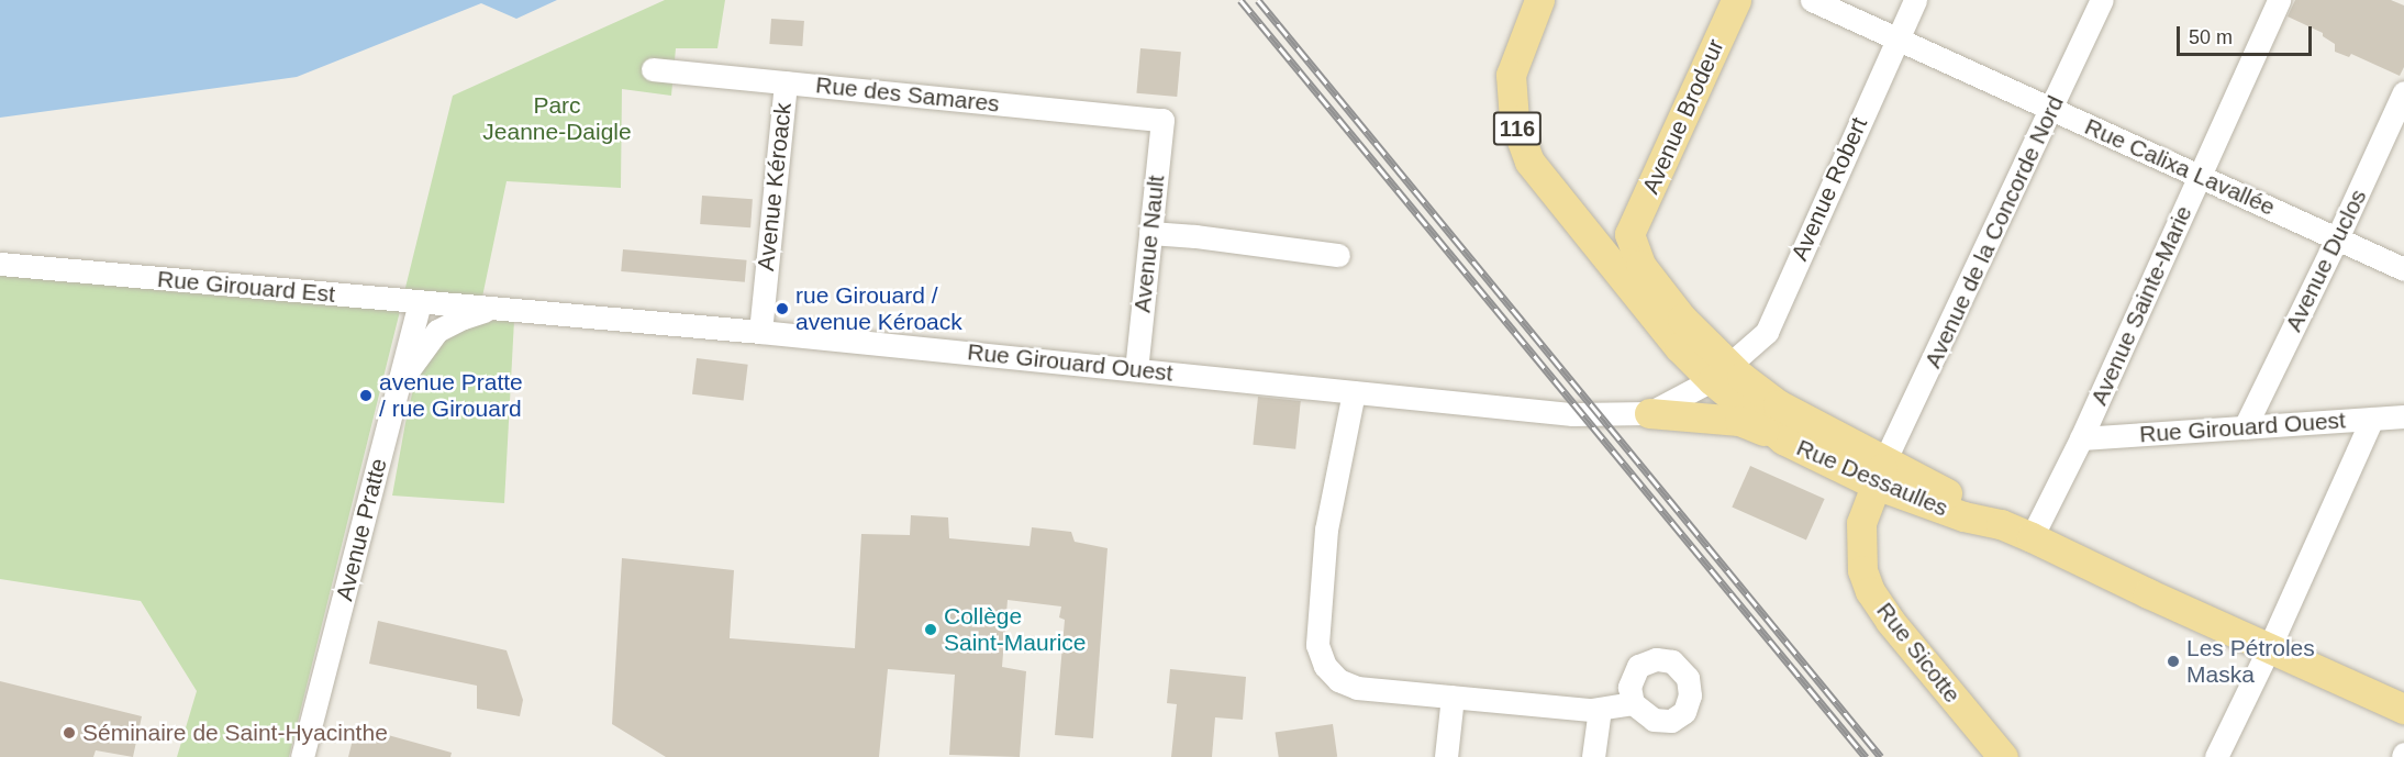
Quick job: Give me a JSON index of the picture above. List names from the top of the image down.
{
  "streets": {
    "main road": [
      "Avenue Brodeur",
      "116",
      "Rue Dessaulles",
      "Rue Sicotte"
    ],
    "street": [
      "Rue des Samares",
      "Rue Calixa Lavallée",
      "Avenue Kéroack",
      "Avenue Robert",
      "Avenue de la Concorde Nord",
      "Avenue Nault",
      "Avenue Duclos",
      "Rue Girouard Est",
      "Avenue Sainte-Marie",
      "Rue Girouard Ouest",
      "Avenue Pratte"
    ]
  },
  "crossings": [
    ["Rue des Samares", "Avenue Kéroack"],
    ["Rue des Samares", "Avenue Nault"],
    ["Avenue Brodeur", "Rue Dessaulles"],
    ["116", "Rue Dessaulles"],
    ["Rue Calixa Lavallée", "Avenue Robert"],
    ["Rue Calixa Lavallée", "Avenue de la Concorde Nord"],
    ["Rue Calixa Lavallée", "Avenue Duclos"],
    ["Rue Calixa Lavallée", "Avenue Sainte-Marie"],
    ["Avenue Kéroack", "Rue Girouard Ouest"],
    ["Avenue Robert", "Rue Dessaulles"],
    ["Avenue de la Concorde Nord", "Rue Dessaulles"],
    ["Avenue de la Concorde Nord", "Rue Sicotte"],
    ["Avenue Nault", "Rue Girouard Ouest"],
    ["Avenue Duclos", "Rue Girouard Ouest"],
    ["Rue Girouard Est", "Rue Girouard Ouest"],
    ["Rue Girouard Est", "Avenue Pratte"],
    ["Avenue Sainte-Marie", "Rue Girouard Ouest"],
    ["Avenue Sainte-Marie", "Rue Dessaulles"],
    ["Rue Dessaulles", "Rue Sicotte"]
  ],
  "parks": ["Parc Jeanne-Daigle"],
  "places": [
    "rue Girouard / avenue Kéroack",
    "avenue Pratte / rue Girouard",
    "Collège Saint-Maurice",
    "Les Pétroles Maska",
    "Séminaire de Saint-Hyacinthe"
  ],
  "scale_bar": "50 m"
}
